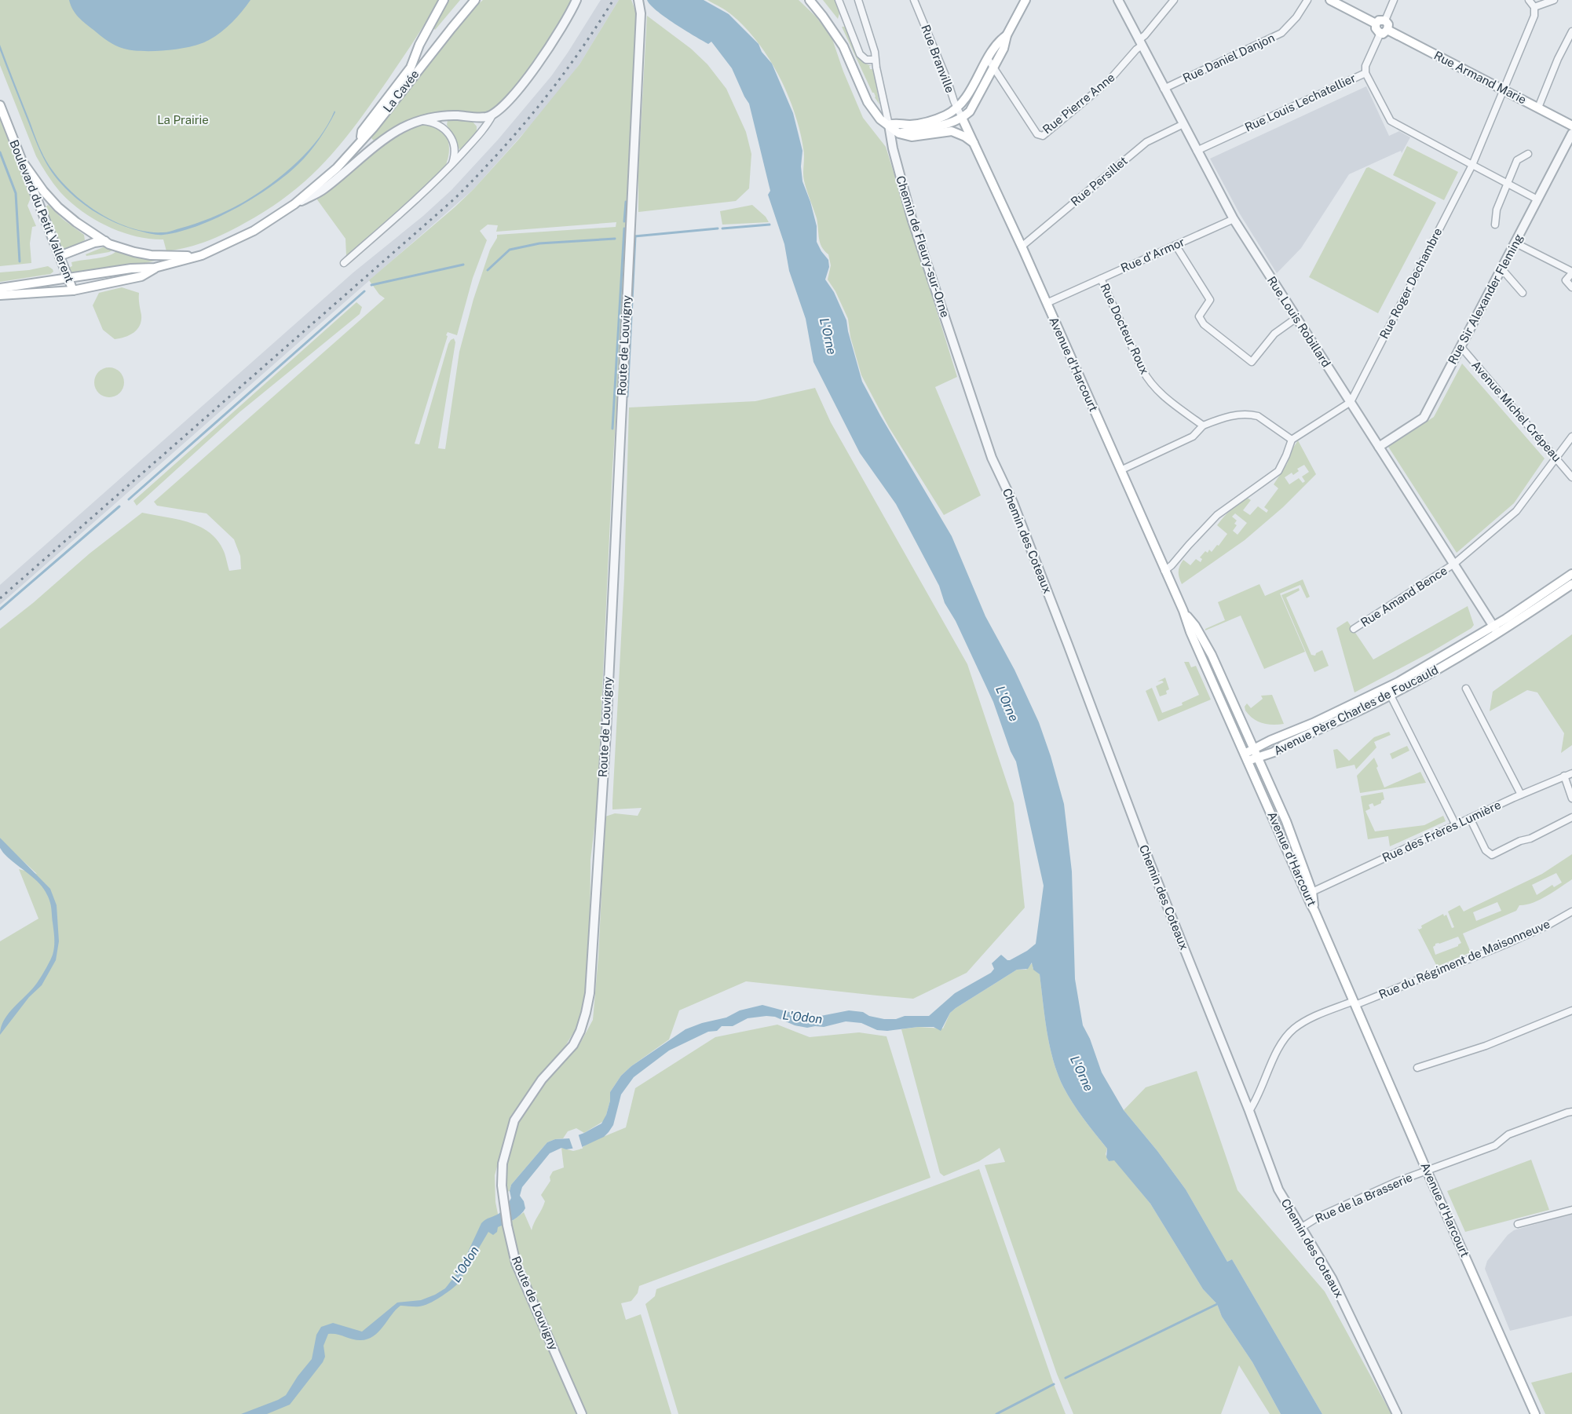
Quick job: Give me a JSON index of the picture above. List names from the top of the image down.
{
  "streets": {
    "main road": [
      "Rue Armand Marie",
      "La Cavée",
      "Boulevard du Petit Vallerent",
      "Avenue d'Harcourt",
      "Avenue Père Charles de Foucauld"
    ],
    "street": [
      "Rue Daniel Danjon",
      "Rue Branville",
      "Rue Louis Lechatellier",
      "Rue Pierre Anne",
      "Rue Persillet",
      "Chemin de Fleury-sur-Orne",
      "Rue d'Armor",
      "Rue Roger Dechambre",
      "Rue Sir Alexander Fleming",
      "Rue Louis Robillard",
      "Rue Docteur Roux",
      "Route de Louvigny",
      "Avenue Michel Crépeau",
      "Chemin des Coteaux",
      "Rue Amand Bence",
      "Rue des Frères Lumière",
      "Rue du Régiment de Maisonneuve",
      "Rue de la Brasserie"
    ]
  },
  "crossings": [
    ["Rue Daniel Danjon", "Rue Louis Robillard"],
    ["Rue Branville", "Avenue d'Harcourt"],
    ["Rue Armand Marie", "Rue Louis Lechatellier"],
    ["Rue Armand Marie", "Rue Roger Dechambre"],
    ["Rue Louis Lechatellier", "Rue Louis Robillard"],
    ["Rue Pierre Anne", "Rue Louis Robillard"],
    ["Rue Persillet", "Rue Louis Robillard"],
    ["Rue Persillet", "Avenue d'Harcourt"],
    ["Chemin de Fleury-sur-Orne", "Chemin des Coteaux"],
    ["Rue d'Armor", "Rue Louis Robillard"],
    ["Rue d'Armor", "Rue Docteur Roux"],
    ["Rue d'Armor", "Avenue d'Harcourt"],
    ["Rue Roger Dechambre", "Rue Louis Robillard"],
    ["Rue Sir Alexander Fleming", "Rue Louis Robillard"],
    ["Rue Sir Alexander Fleming", "Avenue Michel Crépeau"],
    ["Rue Louis Robillard", "Rue Amand Bence"],
    ["Rue Louis Robillard", "Avenue Père Charles de Foucauld"],
    ["Avenue d'Harcourt", "Avenue Père Charles de Foucauld"],
    ["Avenue d'Harcourt", "Rue des Frères Lumière"],
    ["Avenue d'Harcourt", "Rue du Régiment de Maisonneuve"],
    ["Avenue d'Harcourt", "Rue de la Brasserie"],
    ["Avenue Michel Crépeau", "Rue Amand Bence"],
    ["Chemin des Coteaux", "Rue du Régiment de Maisonneuve"],
    ["Chemin des Coteaux", "Rue de la Brasserie"]
  ],
  "water": ["L'Orne", "L'Odon"],
  "parks": ["La Prairie"]
}
